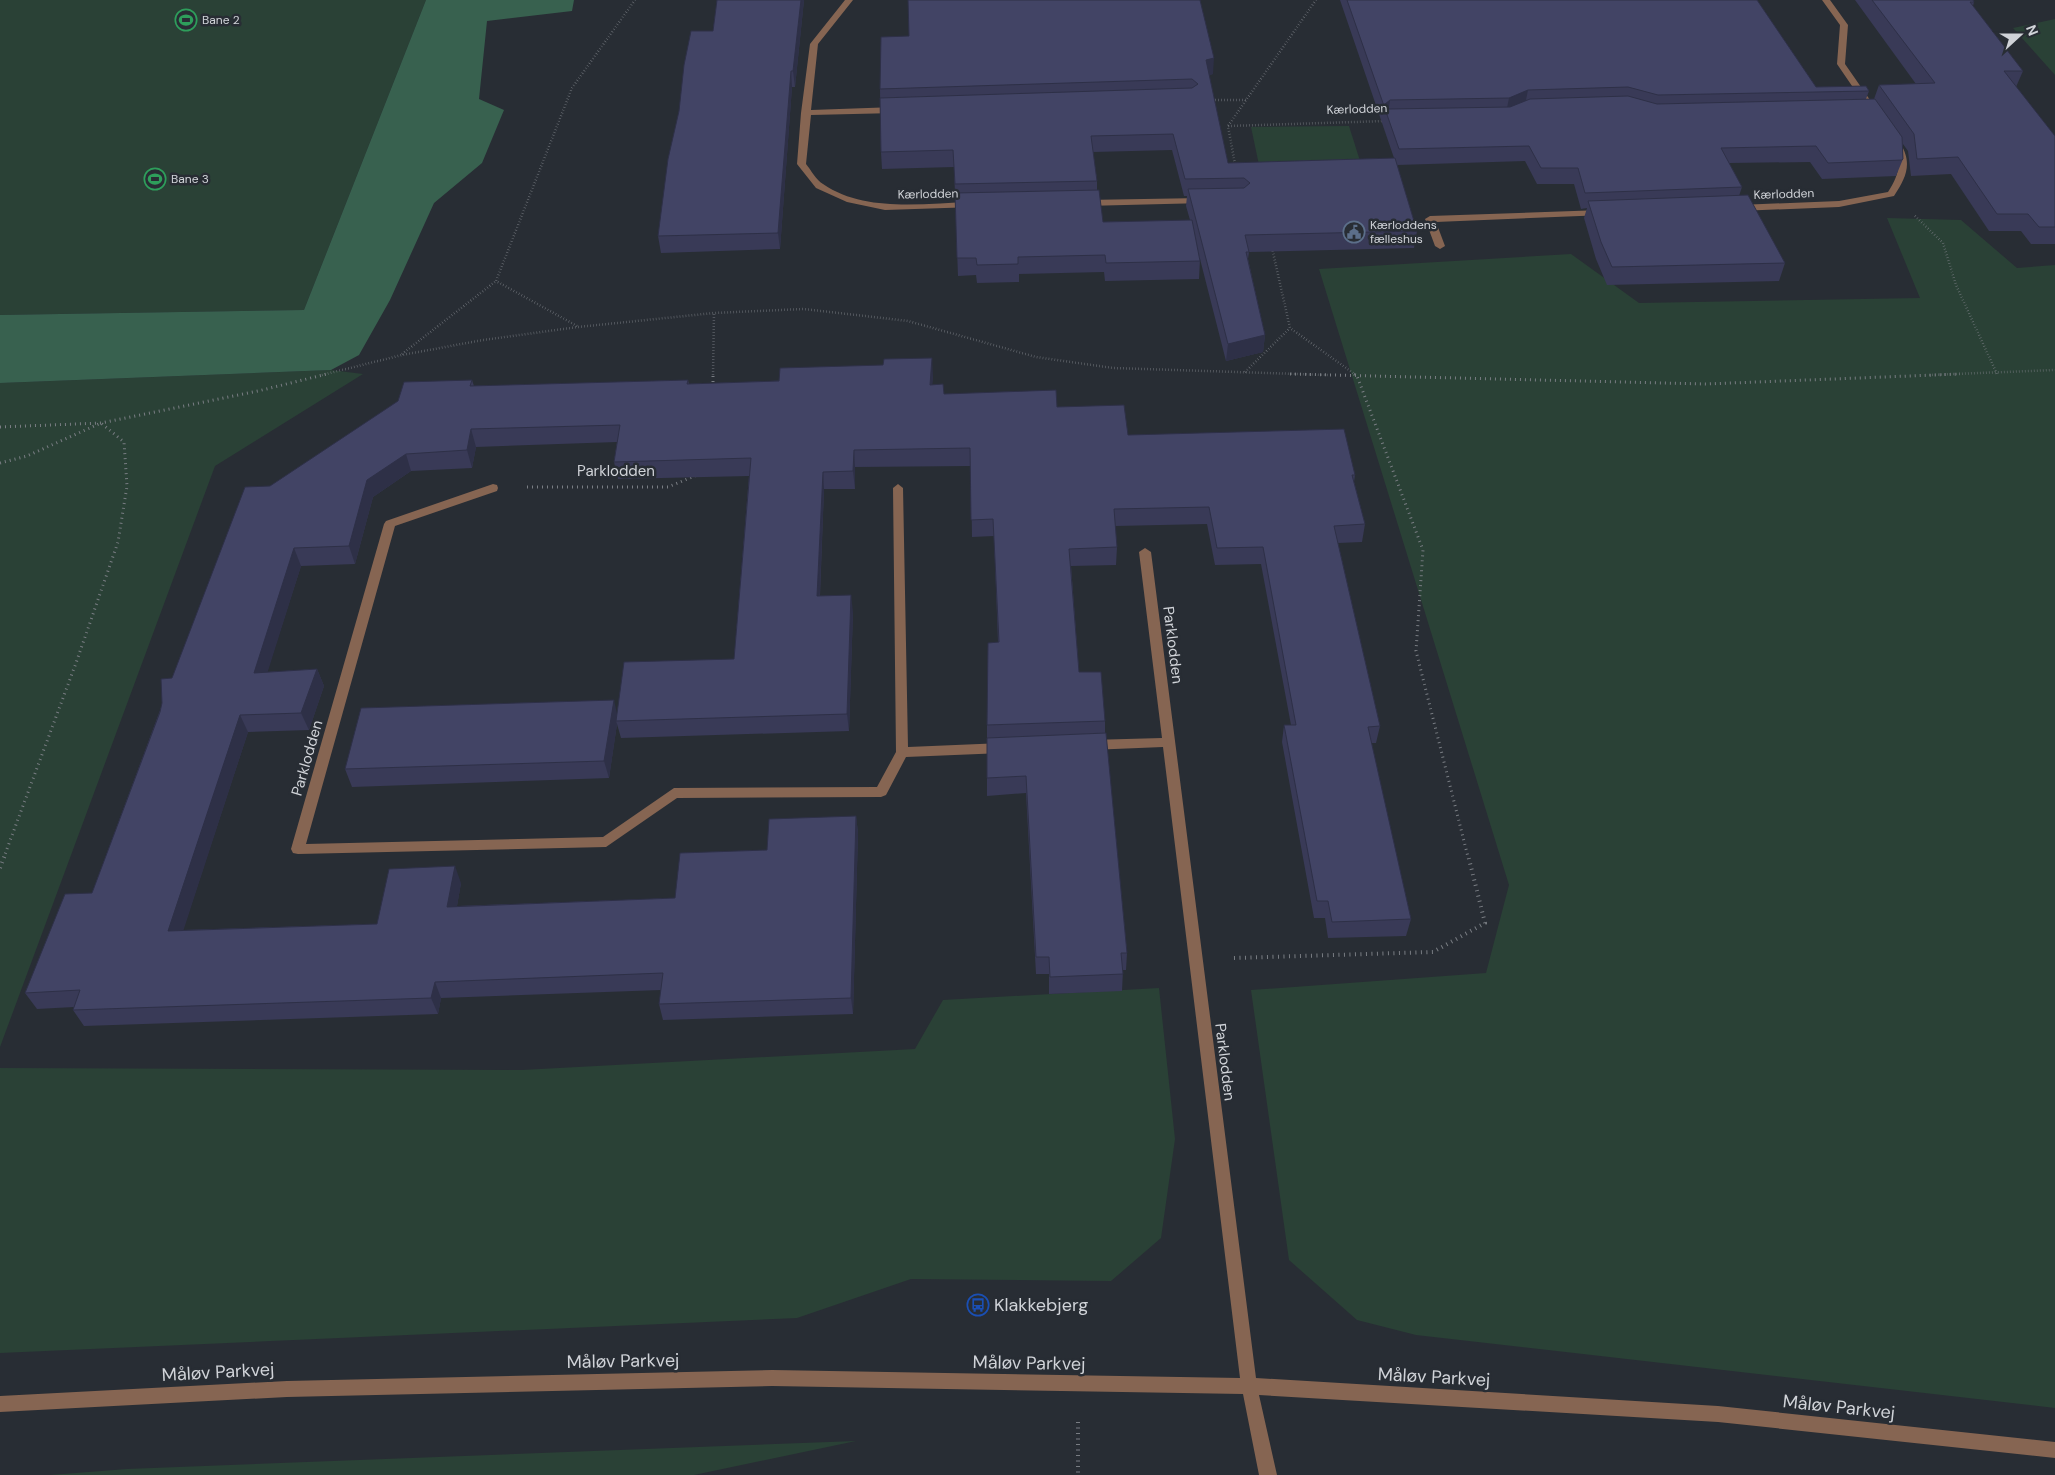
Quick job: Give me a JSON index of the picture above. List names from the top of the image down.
{
  "streets": {
    "street": ["Kærlodden", "Parklodden", "Måløv Parkvej"]
  },
  "crossings": [
    ["Parklodden", "Måløv Parkvej"]
  ],
  "places": {
    "sports": ["Bane 2", "Bane 3"],
    "public building": ["Kærloddens fælleshus"],
    "bus stop": ["Klakkebjerg"]
  },
  "north": "right"
}
